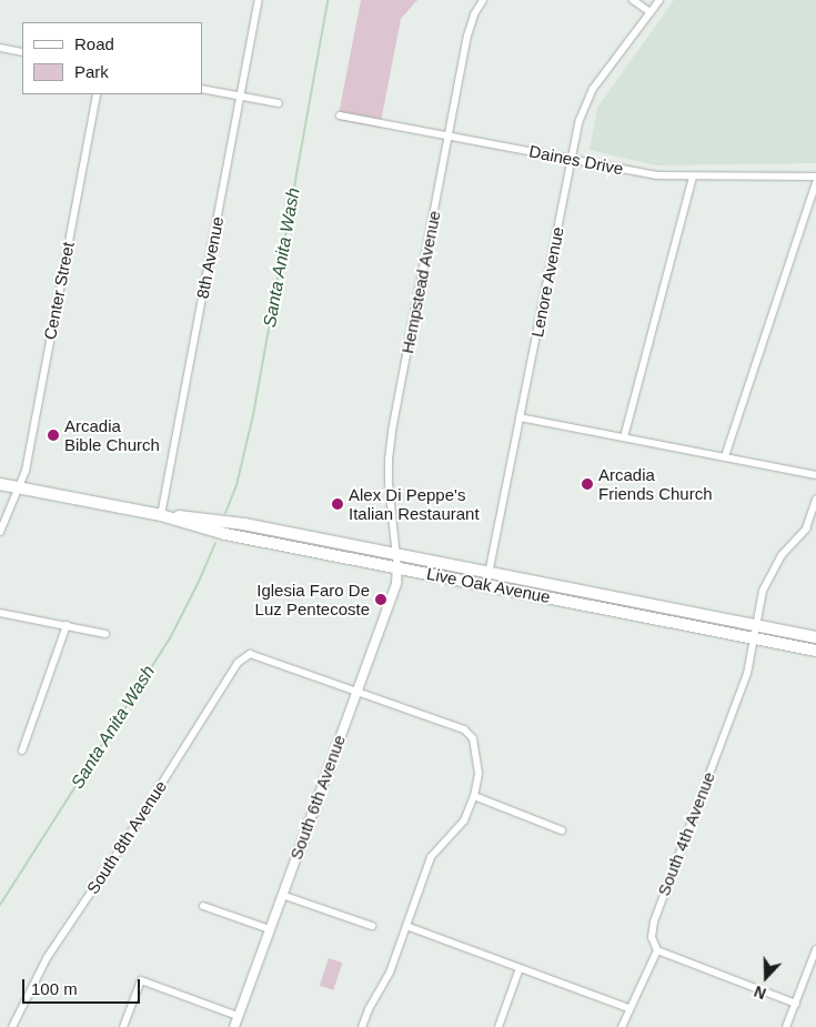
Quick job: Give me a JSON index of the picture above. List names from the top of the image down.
{
  "streets": {
    "main road": ["Live Oak Avenue"],
    "street": [
      "Daines Drive",
      "8th Avenue",
      "Hempstead Avenue",
      "Lenore Avenue",
      "Center Street",
      "South 6th Avenue",
      "South 4th Avenue",
      "South 8th Avenue"
    ]
  },
  "crossings": [
    ["Daines Drive", "Hempstead Avenue"],
    ["Daines Drive", "Lenore Avenue"],
    ["8th Avenue", "Live Oak Avenue"],
    ["Hempstead Avenue", "Live Oak Avenue"],
    ["Hempstead Avenue", "South 6th Avenue"],
    ["Lenore Avenue", "Live Oak Avenue"],
    ["Center Street", "Live Oak Avenue"],
    ["Live Oak Avenue", "South 6th Avenue"],
    ["Live Oak Avenue", "South 4th Avenue"],
    ["South 6th Avenue", "South 8th Avenue"]
  ],
  "water": ["Santa Anita Wash"],
  "places": [
    "Arcadia Bible Church",
    "Arcadia Friends Church",
    "Alex Di Peppe's Italian Restaurant",
    "Iglesia Faro De Luz Pentecoste"
  ],
  "legend": ["Road", "Park"],
  "scale_bar": "100 m",
  "north": "bottom"
}
